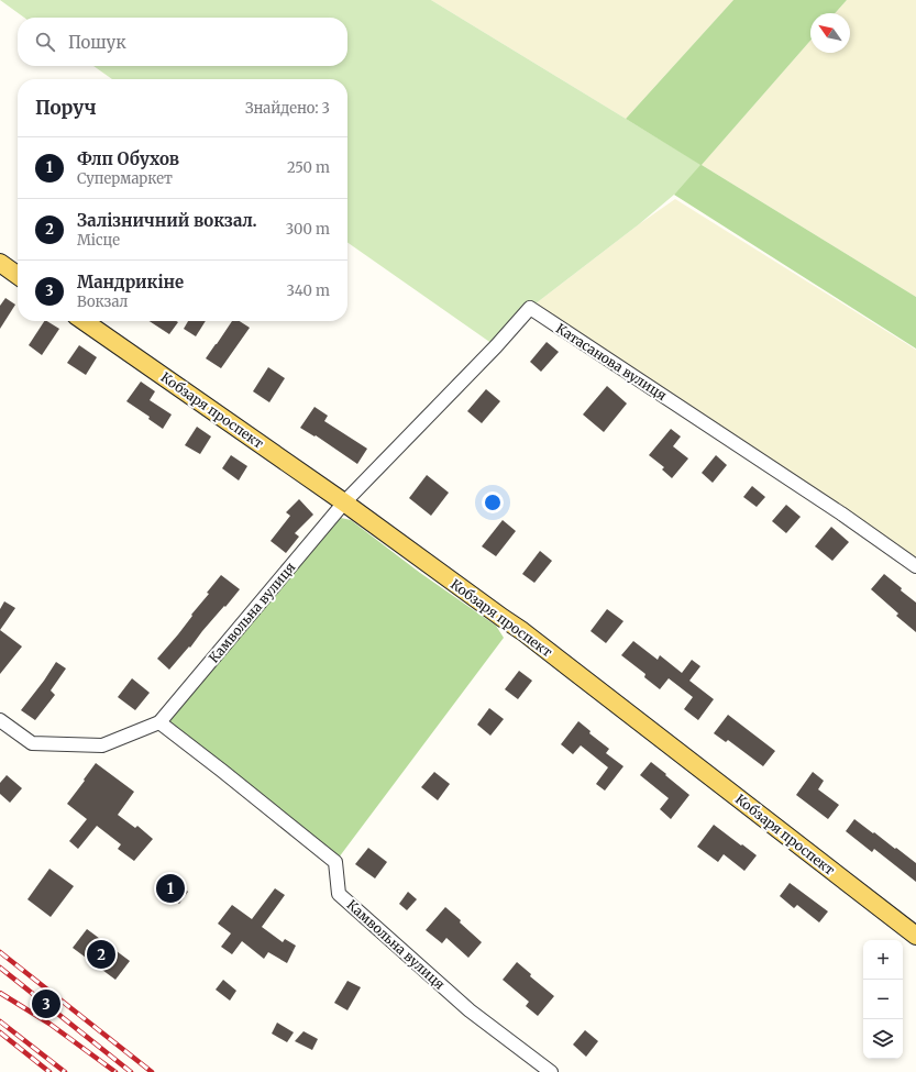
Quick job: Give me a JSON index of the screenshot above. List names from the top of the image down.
{
  "streets": {
    "main road": ["Кобзаря проспект"],
    "street": ["Катасанова вулиця", "Камвольна вулиця"]
  },
  "crossings": [
    ["Катасанова вулиця", "Кобзаря проспект"],
    ["Катасанова вулиця", "Камвольна вулиця"],
    ["Кобзаря проспект", "Камвольна вулиця"]
  ],
  "north": "top left",
  "page": {
    "search": "Пошук",
    "heading": ["Поруч", "Знайдено: 3"],
    "list": [
      {
        "mark": "1",
        "name": "Флп Обухов",
        "note": "Супермаркет",
        "value": "250 m"
      },
      {
        "mark": "2",
        "name": "Залізничний вокзал.",
        "note": "Місце",
        "value": "300 m"
      },
      {
        "mark": "3",
        "name": "Мандрикіне",
        "note": "Вокзал",
        "value": "340 m"
      }
    ],
    "pins": ["1", "2", "3"],
    "map_buttons": ["+", "−"]
  }
}
